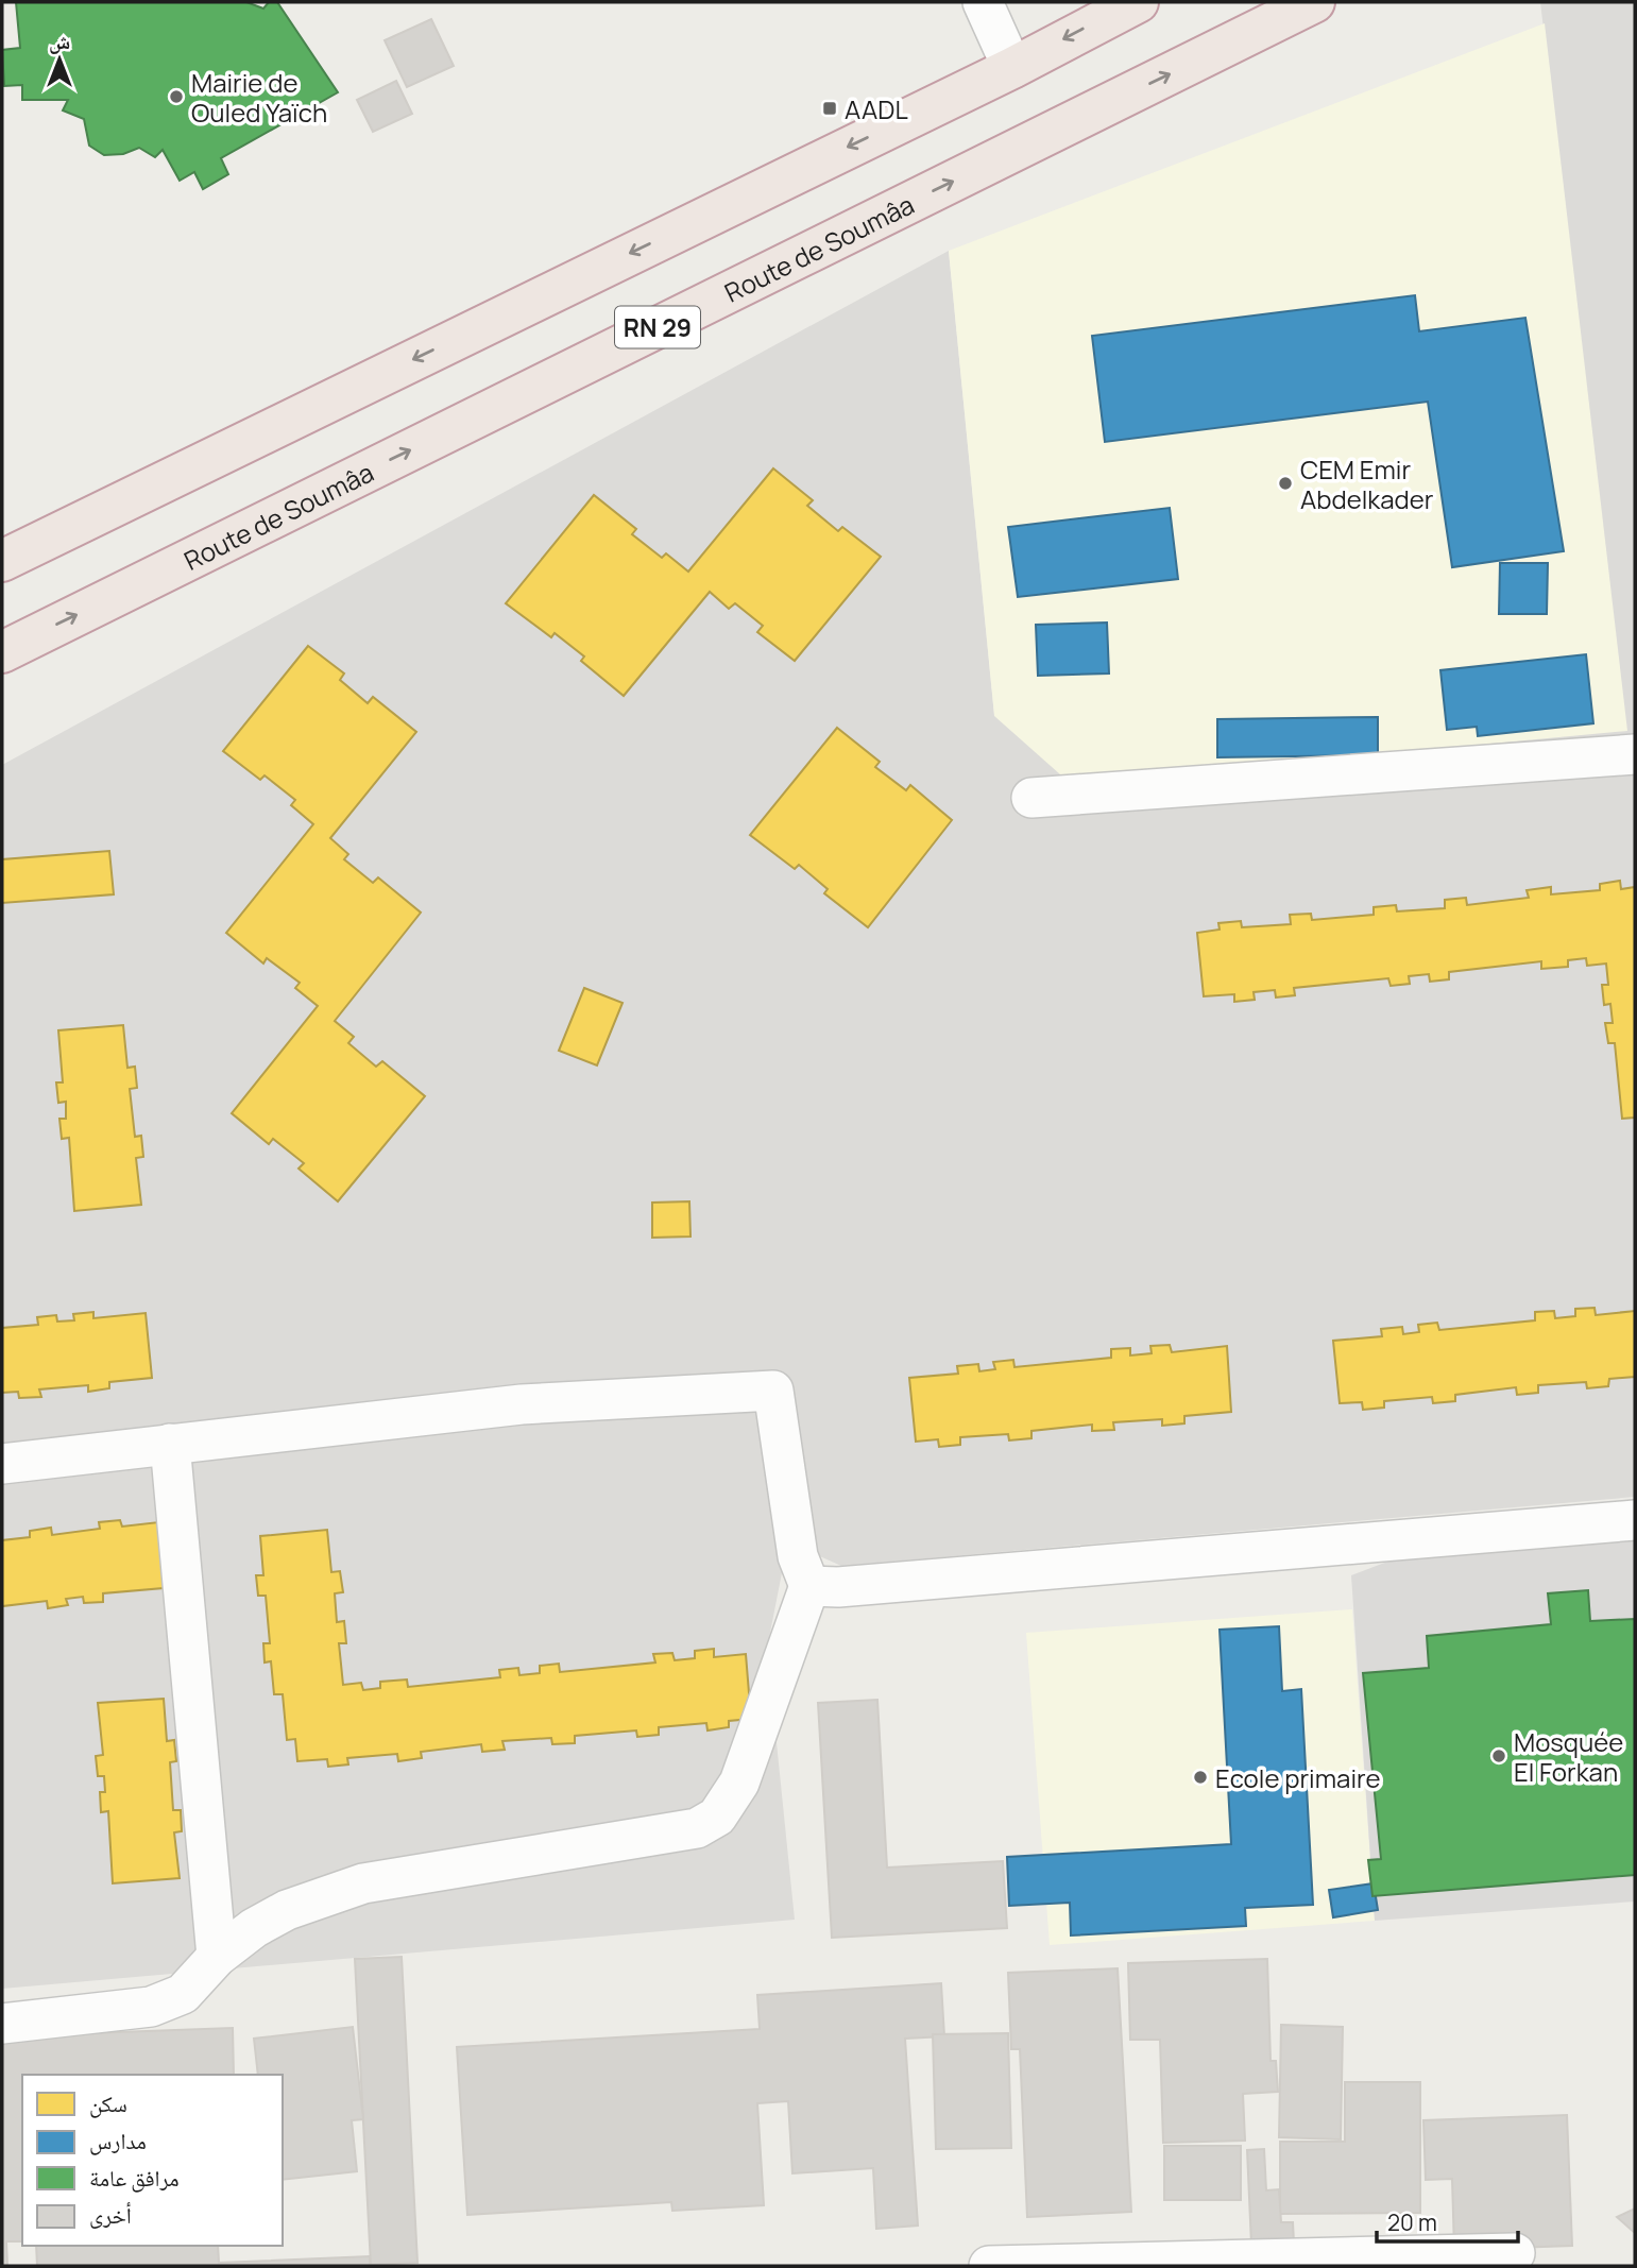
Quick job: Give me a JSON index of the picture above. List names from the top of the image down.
{
  "streets": {
    "highway": ["Route de Soumâa", "RN 29"]
  },
  "places": {
    "other": [
      "Mairie de Ouled Yaïch",
      "CEM Emir Abdelkader",
      "Mosquée El Forkan",
      "Ecole primaire"
    ],
    "transit": ["AADL"]
  },
  "legend": [
    "سكن",
    "مدارس",
    "مرافق عامة",
    "أخرى"
  ],
  "scale_bar": "20 m",
  "north": "top"
}
